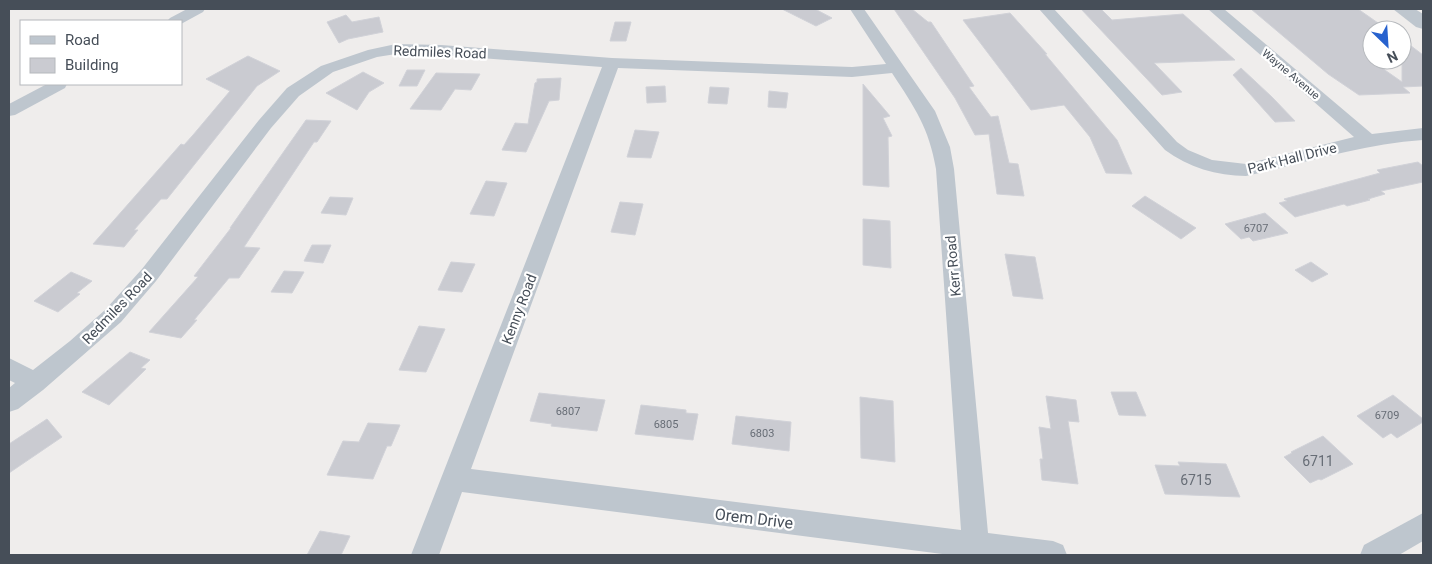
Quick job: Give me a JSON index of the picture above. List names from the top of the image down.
{
  "streets": {
    "street": [
      "Redmiles Road",
      "Wayne Avenue",
      "Park Hall Drive",
      "Kerr Road",
      "Kenny Road",
      "Orem Drive"
    ]
  },
  "crossings": [
    ["Redmiles Road", "Kerr Road"],
    ["Redmiles Road", "Kenny Road"],
    ["Wayne Avenue", "Park Hall Drive"],
    ["Kerr Road", "Orem Drive"],
    ["Kenny Road", "Orem Drive"]
  ],
  "house_numbers": [
    "6707",
    "6807",
    "6709",
    "6805",
    "6803",
    "6711",
    "6715"
  ],
  "legend": ["Road", "Building"],
  "north": "bottom right"
}
